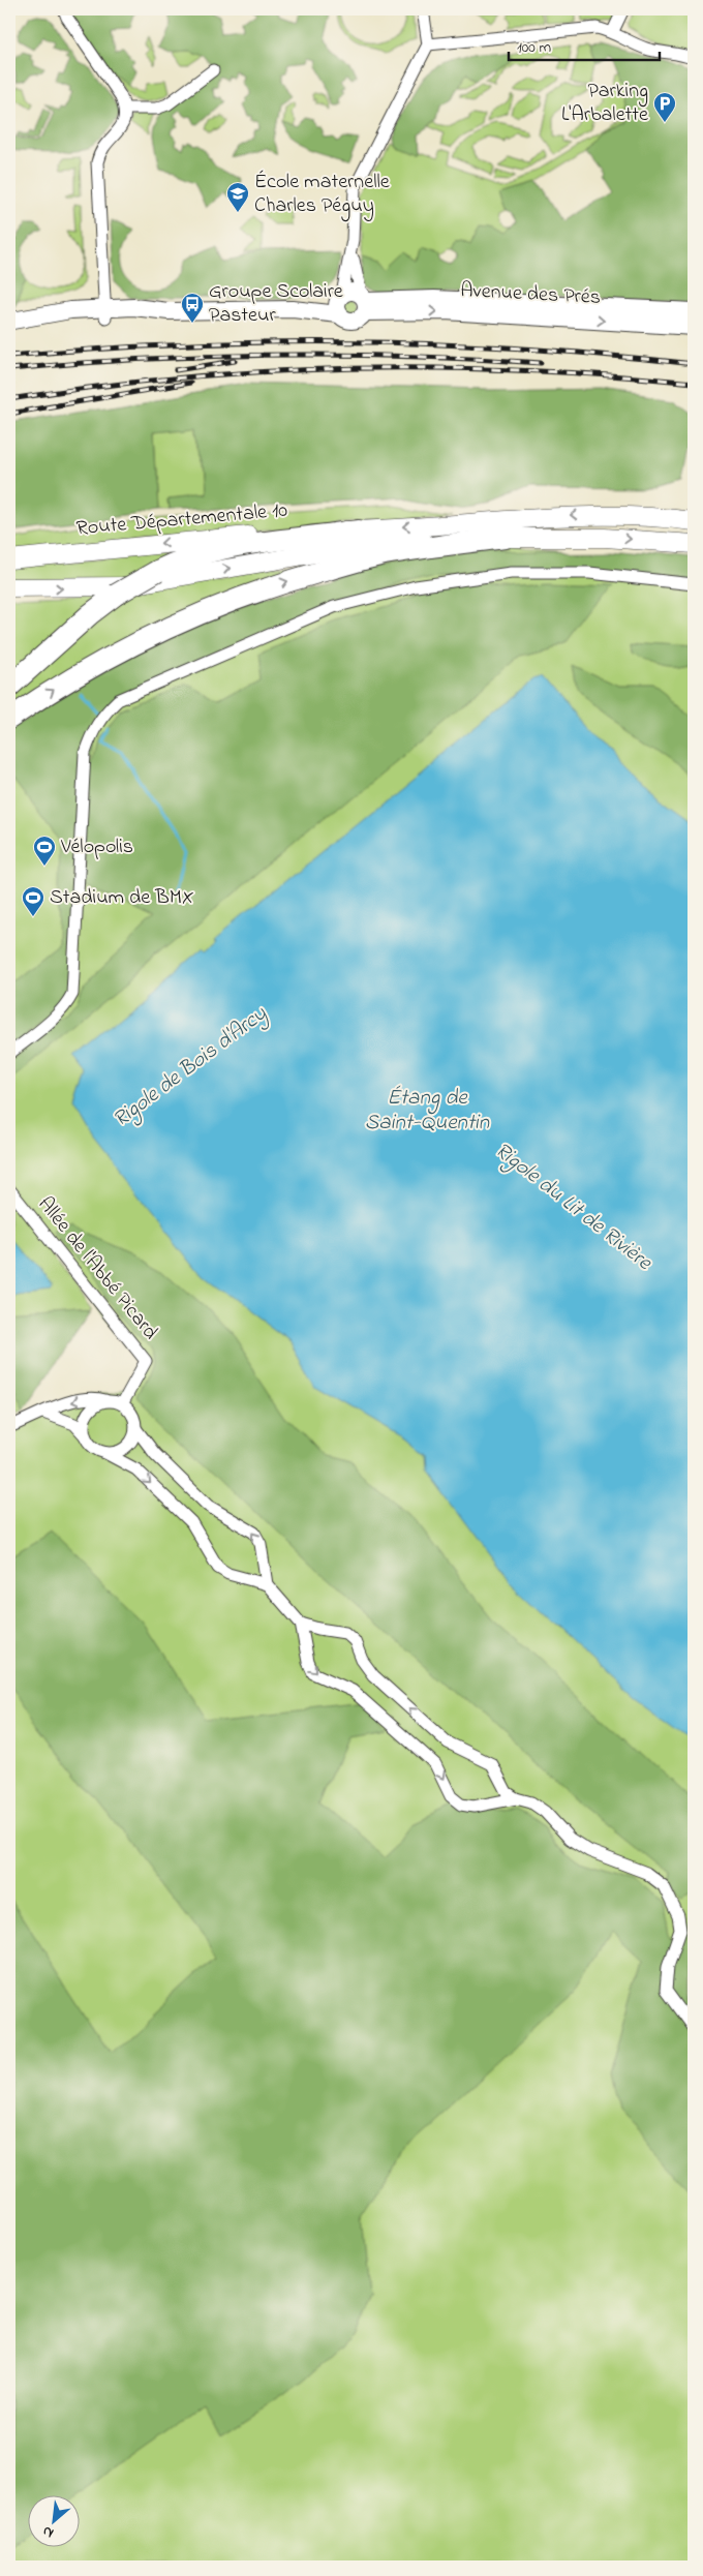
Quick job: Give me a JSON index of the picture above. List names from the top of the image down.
{
  "streets": {
    "main road": ["Avenue des Prés", "Route Départementale 10"],
    "street": ["Allée de l'Abbé Picard"]
  },
  "water": ["Rigole de Bois d'Arcy", "Étang de Saint-Quentin", "Rigole du Lit de Rivière"],
  "places": {
    "parking": ["Parking L'Arbalette"],
    "school or university": ["École maternelle Charles Péguy"],
    "bus stop": ["Groupe Scolaire Pasteur"],
    "sports": ["Vélopolis", "Stadium de BMX"]
  },
  "scale_bar": "100 m",
  "north": "bottom left"
}
